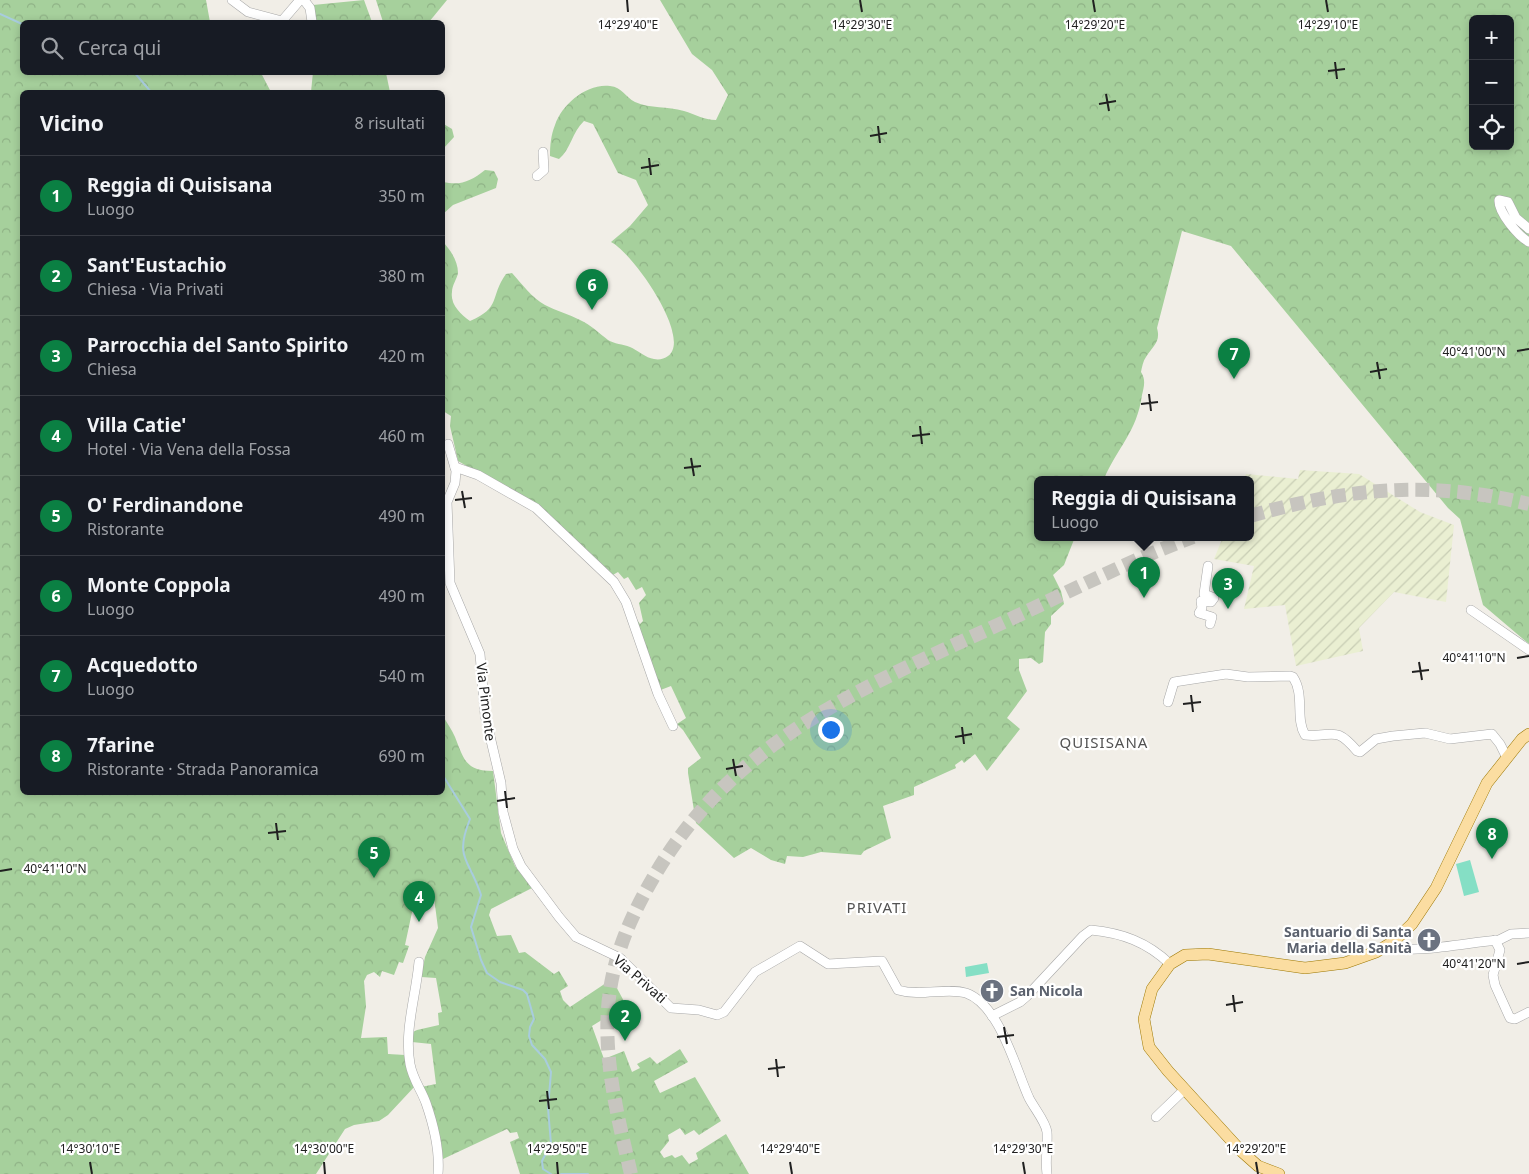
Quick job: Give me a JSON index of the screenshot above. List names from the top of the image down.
{
  "streets": {
    "street": ["Via Pimonte", "Via Privati"]
  },
  "crossings": [
    ["Via Pimonte", "Via Privati"]
  ],
  "districts": ["QUISISANA", "PRIVATI"],
  "places": {
    "church": ["Santuario di Santa Maria della Sanità", "San Nicola"]
  },
  "page": {
    "map_buttons": ["+", "−"],
    "search": "Cerca qui",
    "heading": ["Vicino", "8 risultati"],
    "list": [
      {
        "mark": "1",
        "name": "Reggia di Quisisana",
        "note": "Luogo",
        "value": "350 m"
      },
      {
        "mark": "2",
        "name": "Sant'Eustachio",
        "note": "Chiesa · Via Privati",
        "value": "380 m"
      },
      {
        "mark": "3",
        "name": "Parrocchia del Santo Spirito",
        "note": "Chiesa",
        "value": "420 m"
      },
      {
        "mark": "4",
        "name": "Villa Catie'",
        "note": "Hotel · Via Vena della Fossa",
        "value": "460 m"
      },
      {
        "mark": "5",
        "name": "O' Ferdinandone",
        "note": "Ristorante",
        "value": "490 m"
      },
      {
        "mark": "6",
        "name": "Monte Coppola",
        "note": "Luogo",
        "value": "490 m"
      },
      {
        "mark": "7",
        "name": "Acquedotto",
        "note": "Luogo",
        "value": "540 m"
      },
      {
        "mark": "8",
        "name": "7farine",
        "note": "Ristorante · Strada Panoramica",
        "value": "690 m"
      }
    ],
    "pins": [
      "6",
      "7",
      "1",
      "3",
      "8",
      "5",
      "4",
      "2"
    ],
    "popup": ["Reggia di Quisisana", "Luogo"]
  },
  "coordinates": [
    "14°29'40\"E",
    "14°29'30\"E",
    "14°29'20\"E",
    "14°29'10\"E",
    "40°41'00\"N",
    "40°41'10\"N",
    "40°41'20\"N",
    "14°30'10\"E",
    "14°30'00\"E",
    "14°29'50\"E"
  ]
}
